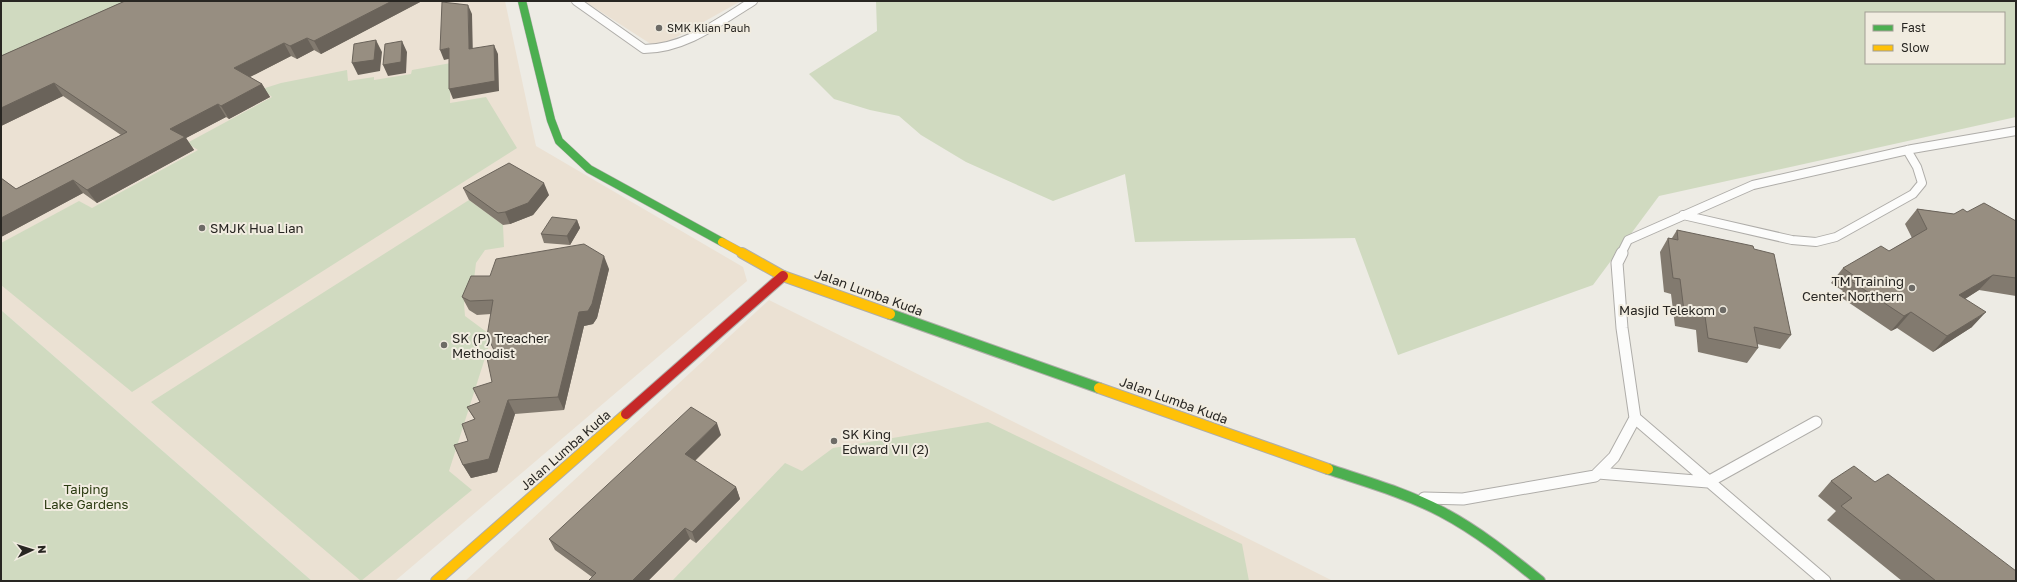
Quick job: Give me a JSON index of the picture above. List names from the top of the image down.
{
  "streets": {
    "street": ["Jalan Lumba Kuda"]
  },
  "parks": ["Taiping Lake Gardens"],
  "places": [
    "SMK Klian Pauh",
    "SMJK Hua Lian",
    "TM Training Center Northern",
    "Masjid Telekom",
    "SK (P) Treacher Methodist",
    "SK King Edward VII (2)"
  ],
  "legend": ["Fast", "Slow"],
  "north": "right"
}
